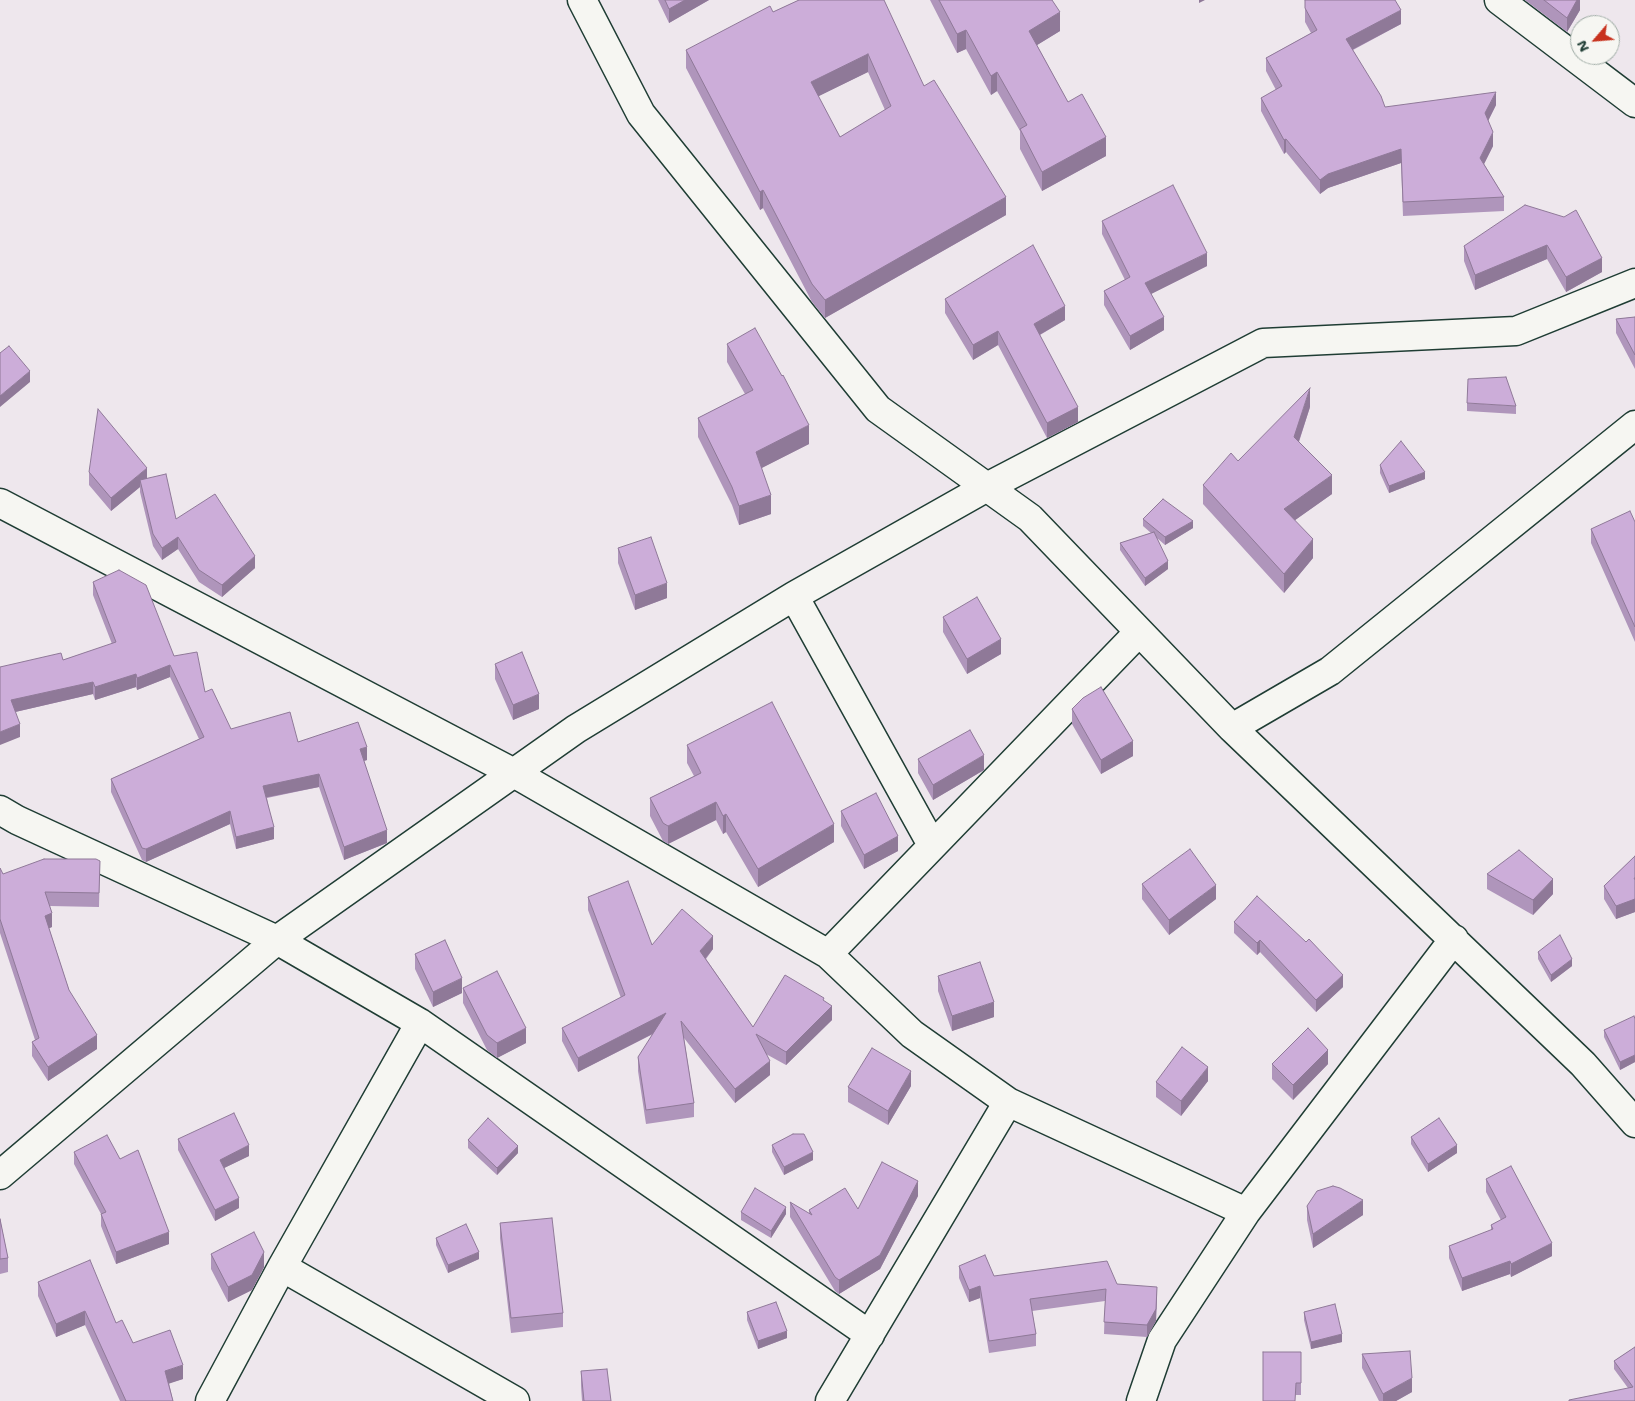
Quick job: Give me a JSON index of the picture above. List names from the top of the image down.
{
  "north": "bottom left"
}
